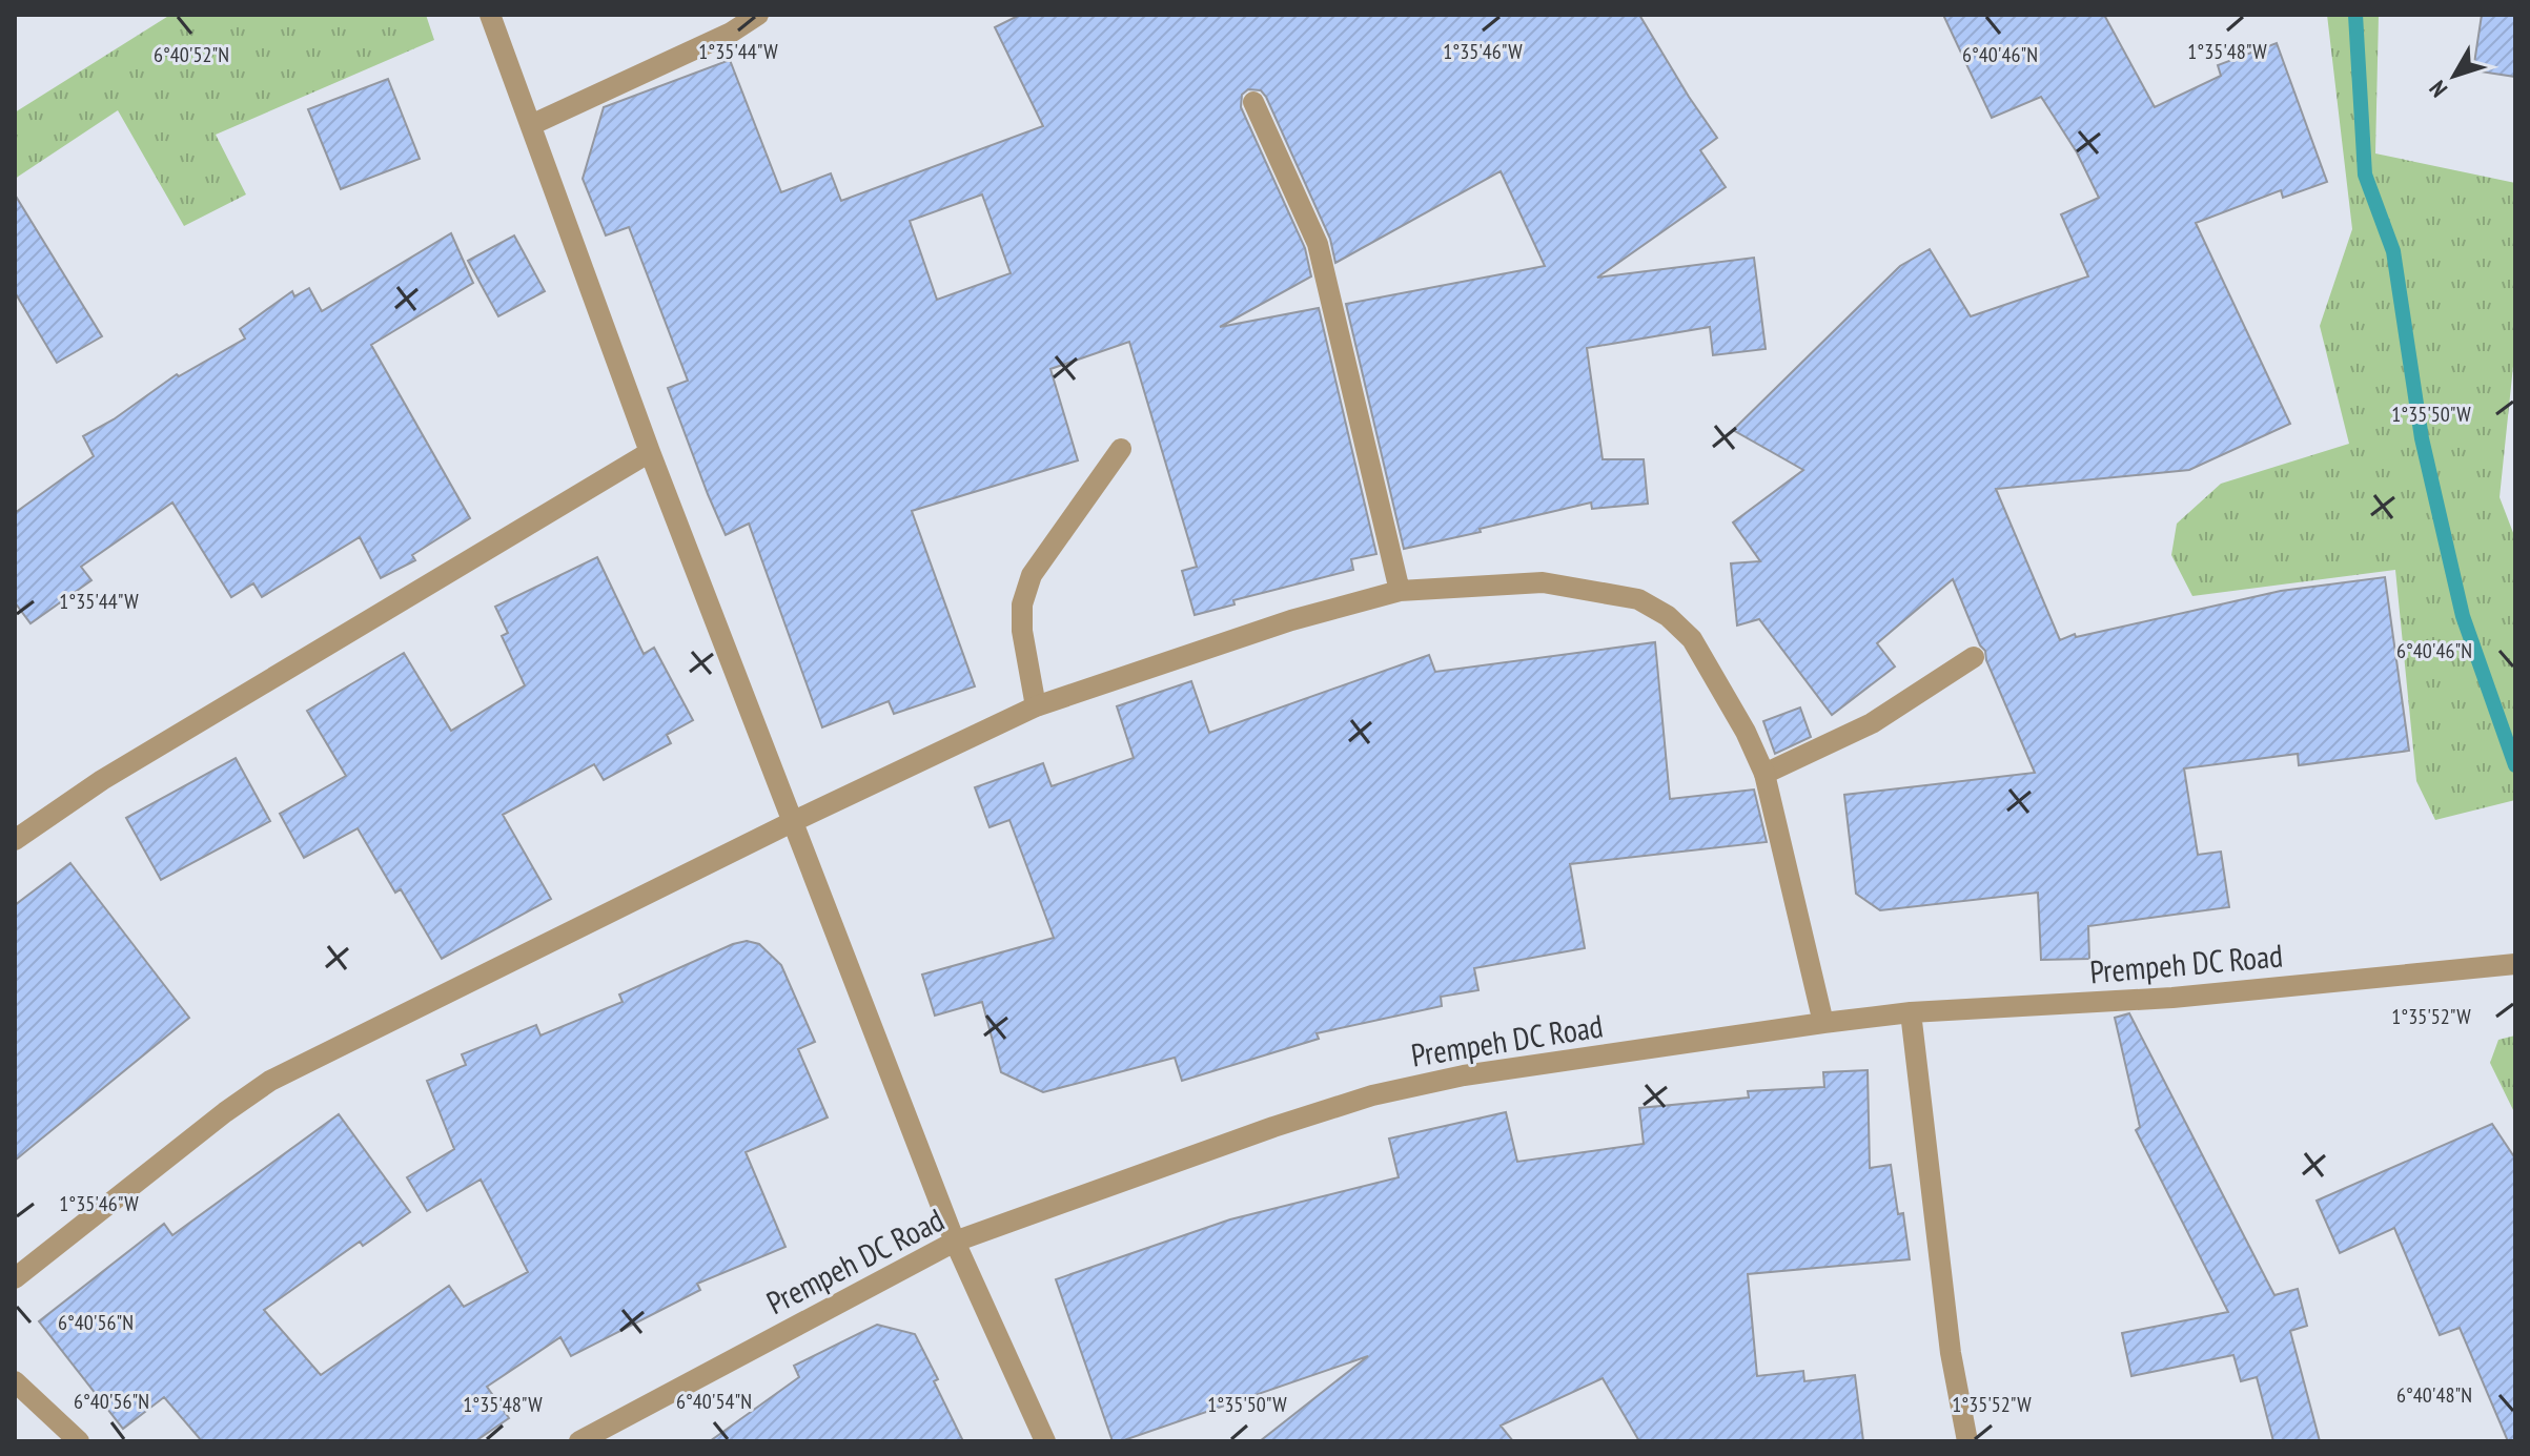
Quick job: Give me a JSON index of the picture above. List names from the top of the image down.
{
  "streets": {
    "street": ["Prempeh DC Road"]
  },
  "north": "bottom left",
  "coordinates": [
    "1°35'44\"W",
    "1°35'46\"W",
    "1°35'48\"W",
    "6°40'52\"N",
    "6°40'46\"N",
    "1°35'50\"W",
    "1°35'52\"W",
    "6°40'56\"N",
    "6°40'48\"N",
    "6°40'54\"N"
  ]
}
